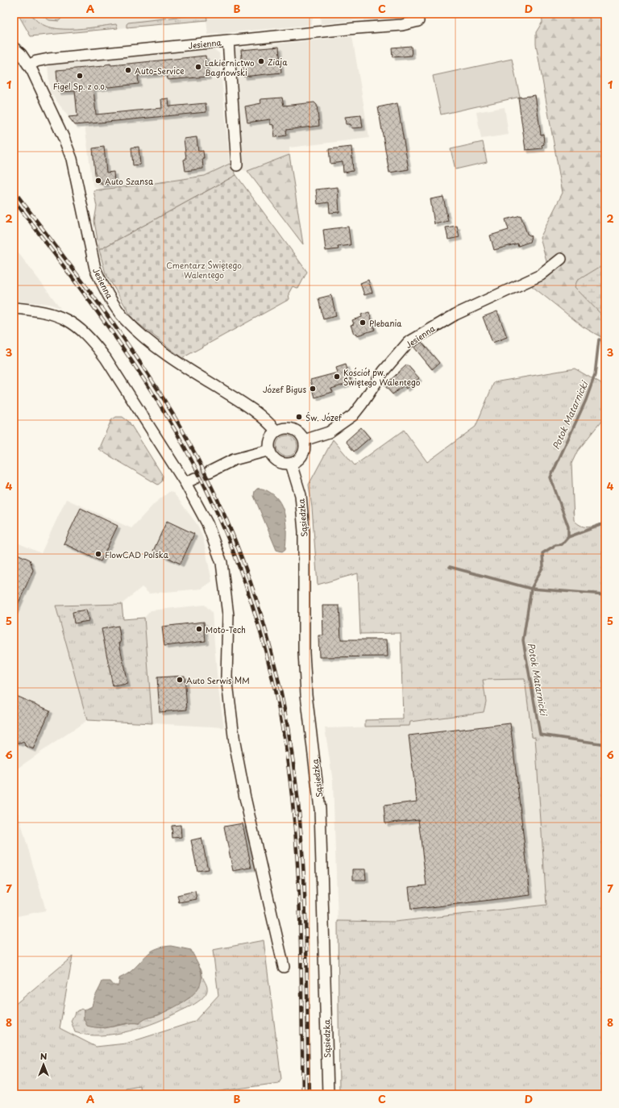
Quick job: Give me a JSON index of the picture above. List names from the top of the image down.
{
  "streets": {
    "street": ["Jesienna", "Sąsiedzka"]
  },
  "crossings": [
    ["Jesienna", "Sąsiedzka"]
  ],
  "water": ["Potok Matarnicki"],
  "parks": ["Cmentarz Świętego Walentego"],
  "places": [
    "Ziaja",
    "Lakiernictwo Bagnowski",
    "Auto-Service",
    "Figel Sp. z o.o.",
    "Auto Szansa",
    "Plebania",
    "Kościół pw. Świętego Walentego",
    "Józef Bigus",
    "Św. Józef",
    "FlowCAD Polska",
    "Moto-Tech",
    "Auto Serwis MM"
  ],
  "north": "top",
  "grid": {
    "columns": [
      "A",
      "B",
      "C",
      "D"
    ],
    "rows": [
      "1",
      "2",
      "3",
      "4",
      "5",
      "6",
      "7",
      "8"
    ]
  }
}
